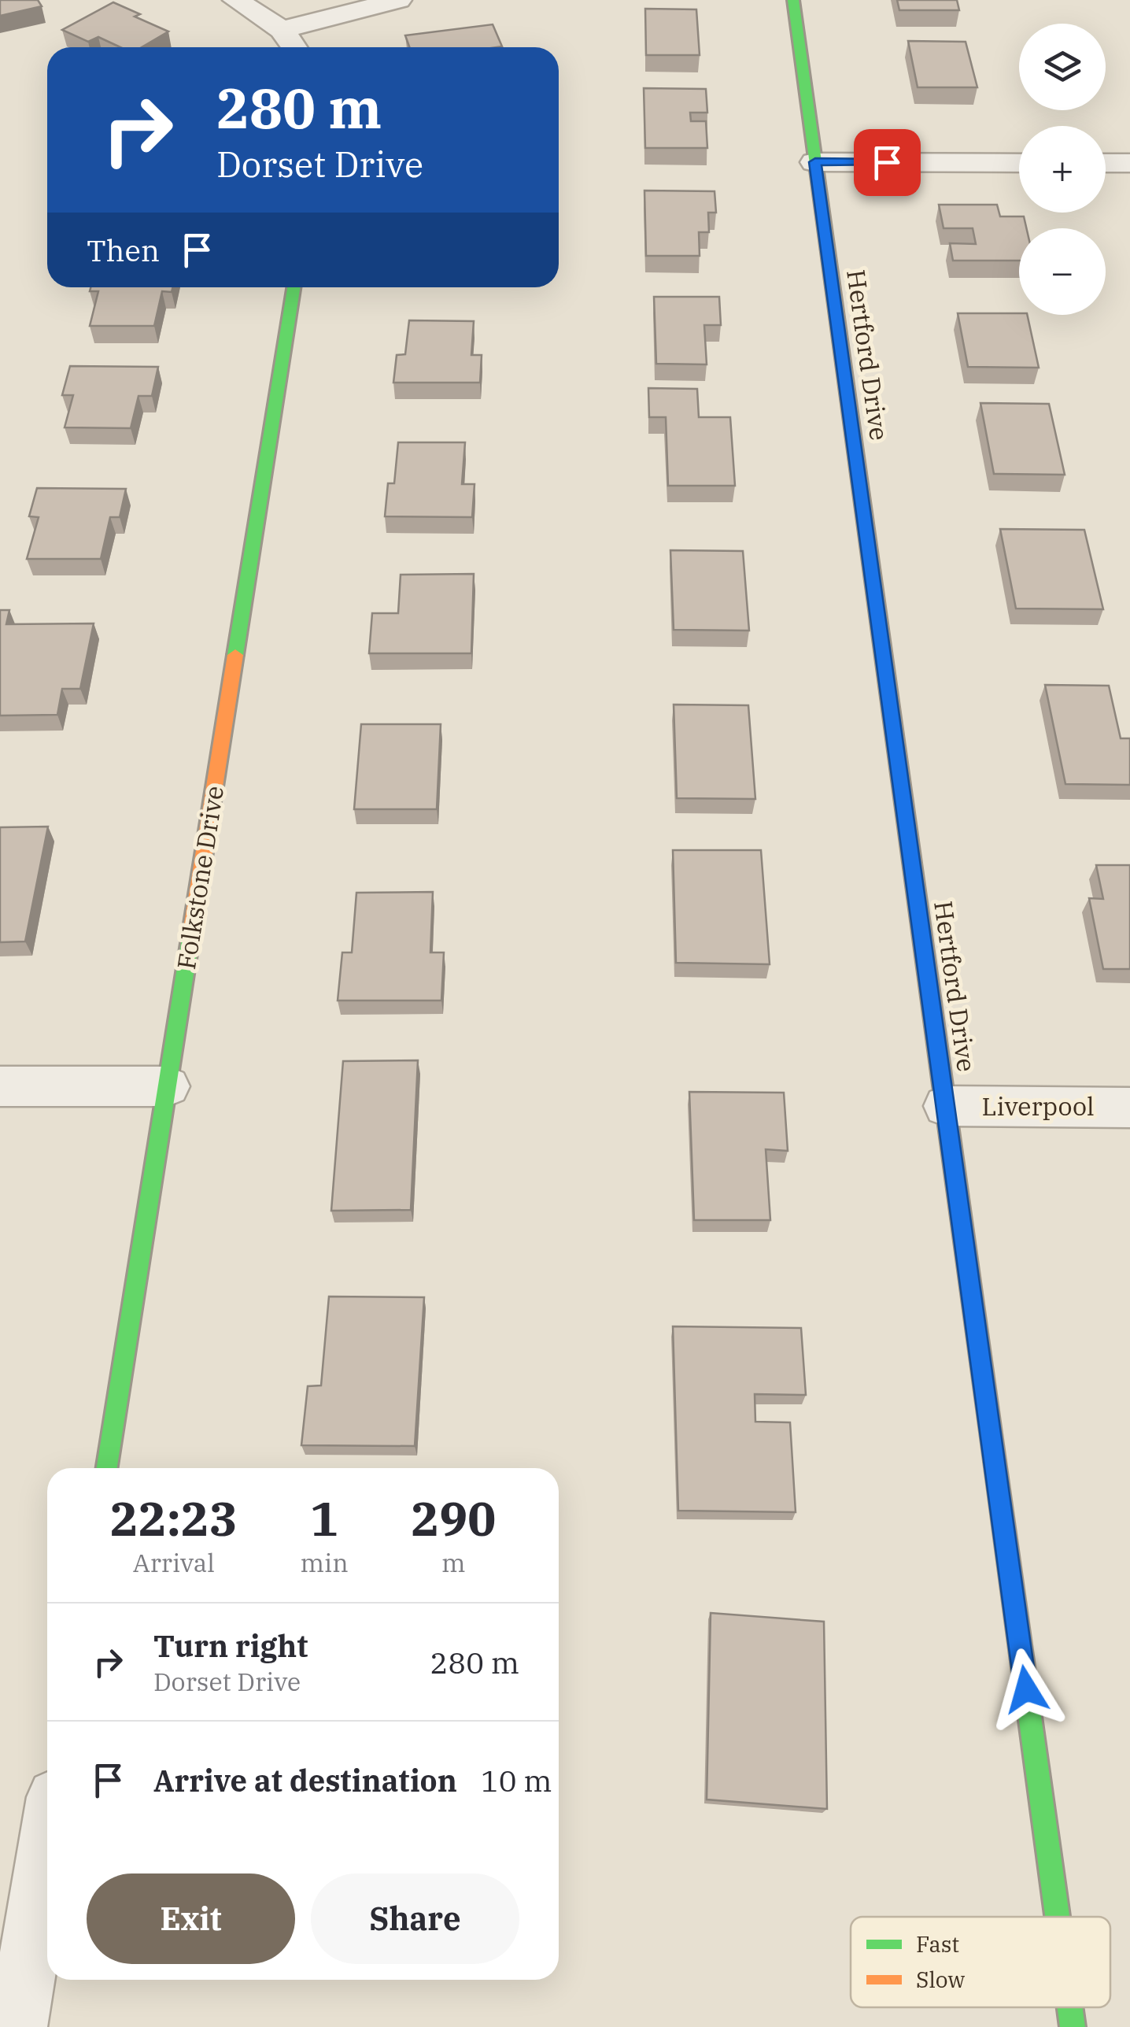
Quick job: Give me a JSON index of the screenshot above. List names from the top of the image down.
{
  "streets": {
    "street": ["Hertford Drive", "Folkstone Drive", "Liverpool"]
  },
  "crossings": [
    ["Hertford Drive", "Liverpool"]
  ],
  "legend": ["Fast", "Slow"],
  "page": {
    "map_buttons": ["+", "−"],
    "turn": ["280 m", "Dorset Drive"],
    "then": "Then",
    "eta": [
      "22:23",
      "Arrival",
      "1",
      "min",
      "290",
      "m"
    ],
    "list": [
      {
        "name": "Turn right",
        "note": "Dorset Drive",
        "value": "280 m"
      },
      {
        "name": "Arrive at destination",
        "value": "10 m"
      }
    ],
    "buttons": ["Exit", "Share"]
  }
}
